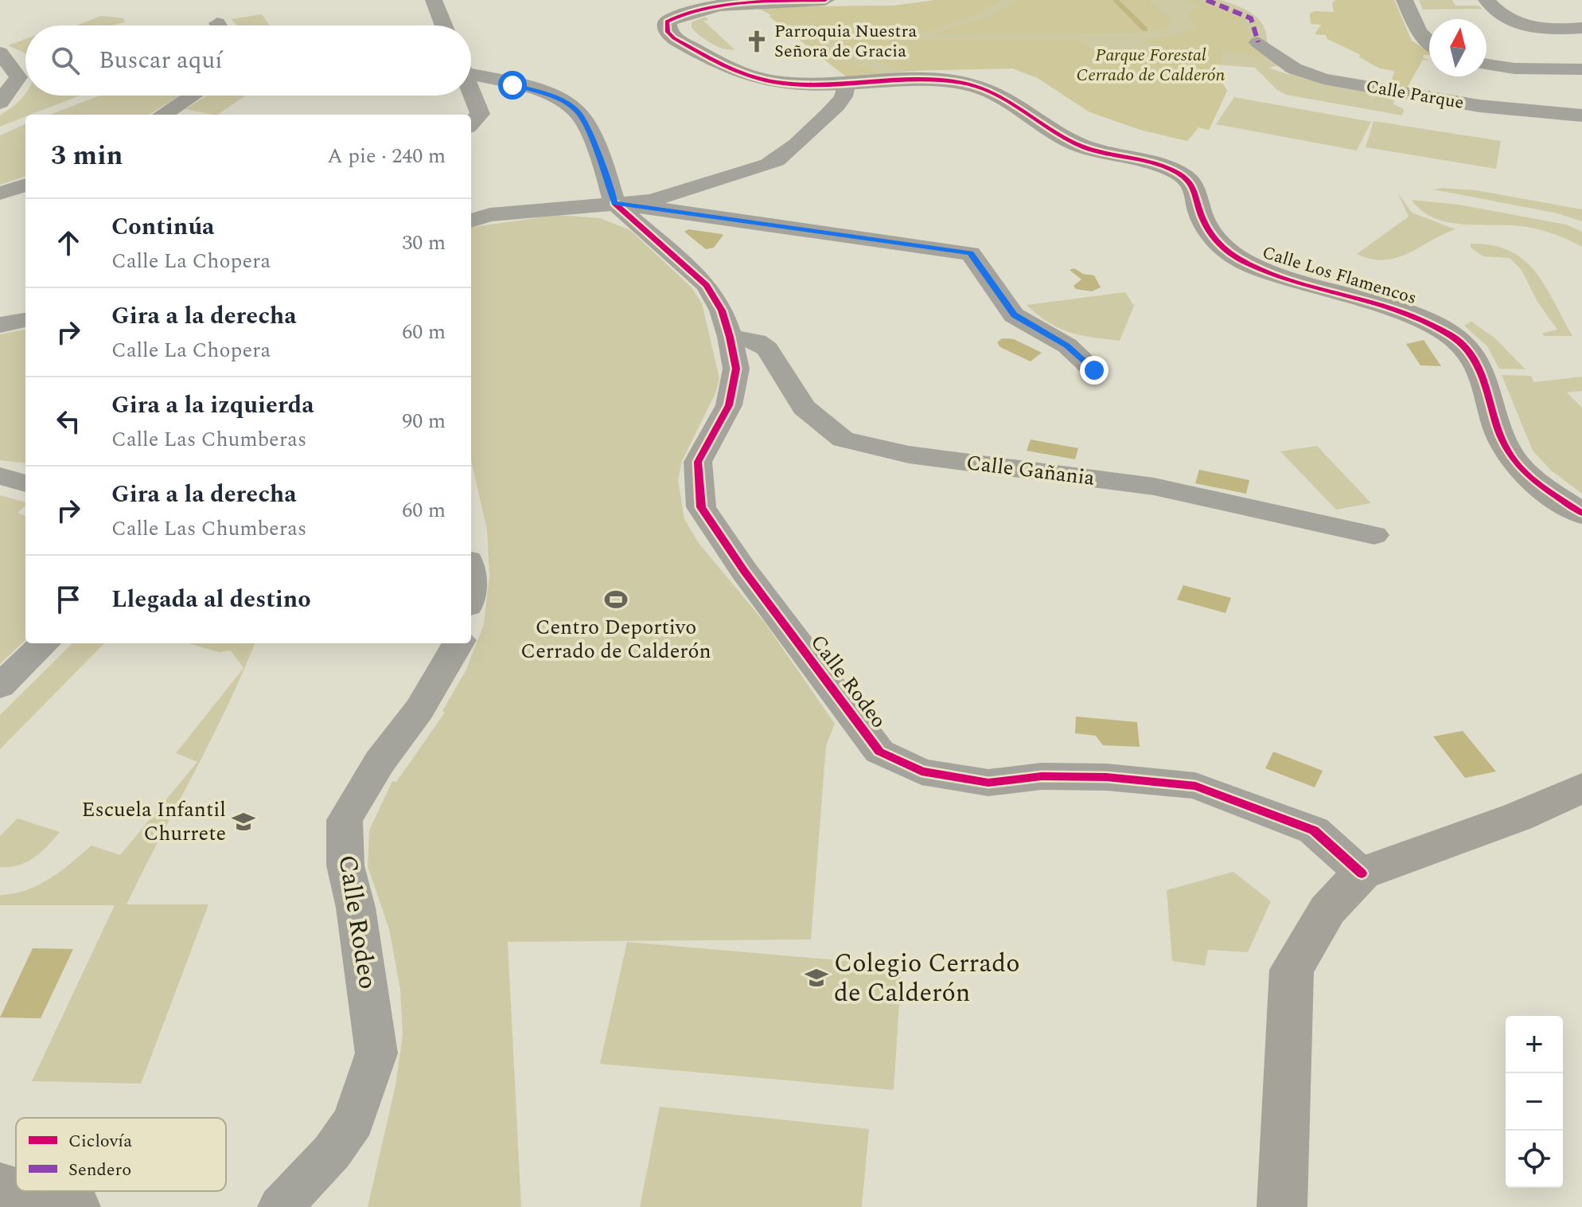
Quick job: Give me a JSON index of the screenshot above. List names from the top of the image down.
{
  "streets": {
    "street": [
      "Calle Parque",
      "Calle Los Flamencos",
      "Calle Gañania",
      "Calle Rodeo"
    ]
  },
  "crossings": [
    ["Calle Gañania", "Calle Rodeo"]
  ],
  "parks": ["Parque Forestal Cerrado de Calderón"],
  "places": {
    "church": ["Parroquia Nuestra Señora de Gracia"],
    "sports": ["Centro Deportivo Cerrado de Calderón"],
    "school or university": ["Escuela Infantil Churrete", "Colegio Cerrado de Calderón"]
  },
  "legend": ["Ciclovía", "Sendero"],
  "north": "top",
  "page": {
    "search": "Buscar aquí",
    "heading": ["3 min", "A pie · 240 m"],
    "list": [
      ["Continúa", "Calle La Chopera", "30 m"],
      ["Gira a la derecha", "Calle La Chopera", "60 m"],
      ["Gira a la izquierda", "Calle Las Chumberas", "90 m"],
      ["Gira a la derecha", "Calle Las Chumberas", "60 m"],
      "Llegada al destino"
    ],
    "map_buttons": ["+", "−"]
  }
}
